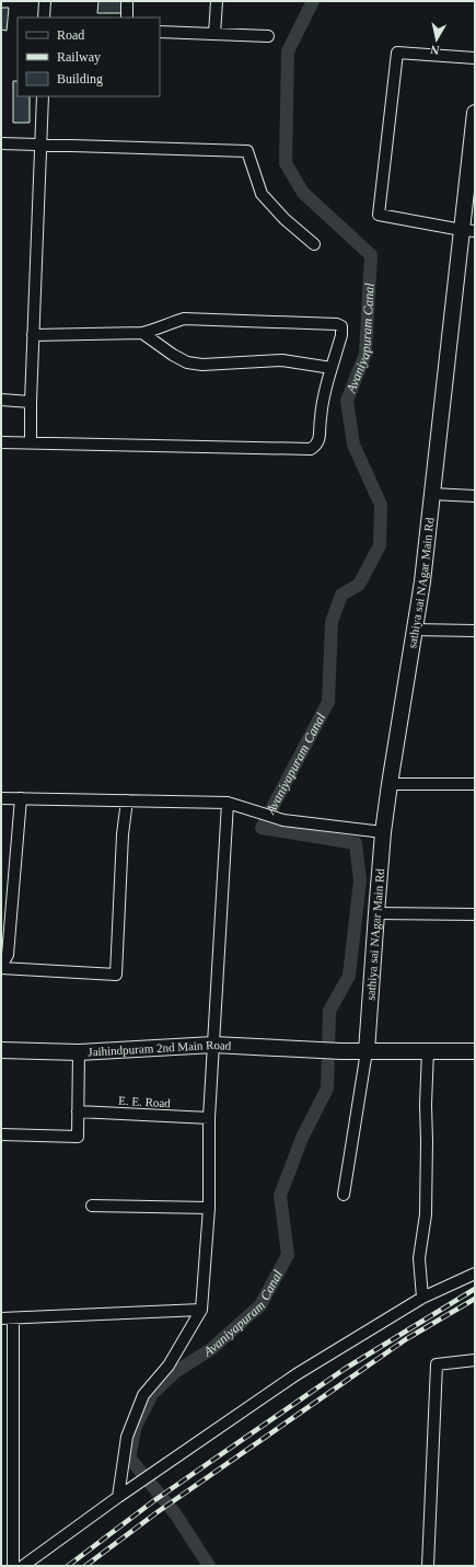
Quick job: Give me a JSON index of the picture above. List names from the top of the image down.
{
  "streets": {
    "street": ["sathiya sai NAgar Main Rd", "Jaihindpuram 2nd Main Road", "E. E. Road"]
  },
  "crossings": [
    ["sathiya sai NAgar Main Rd", "Jaihindpuram 2nd Main Road"]
  ],
  "water": ["Avaniyapuram Canal"],
  "legend": ["Road", "Railway", "Building"],
  "north": "bottom"
}
